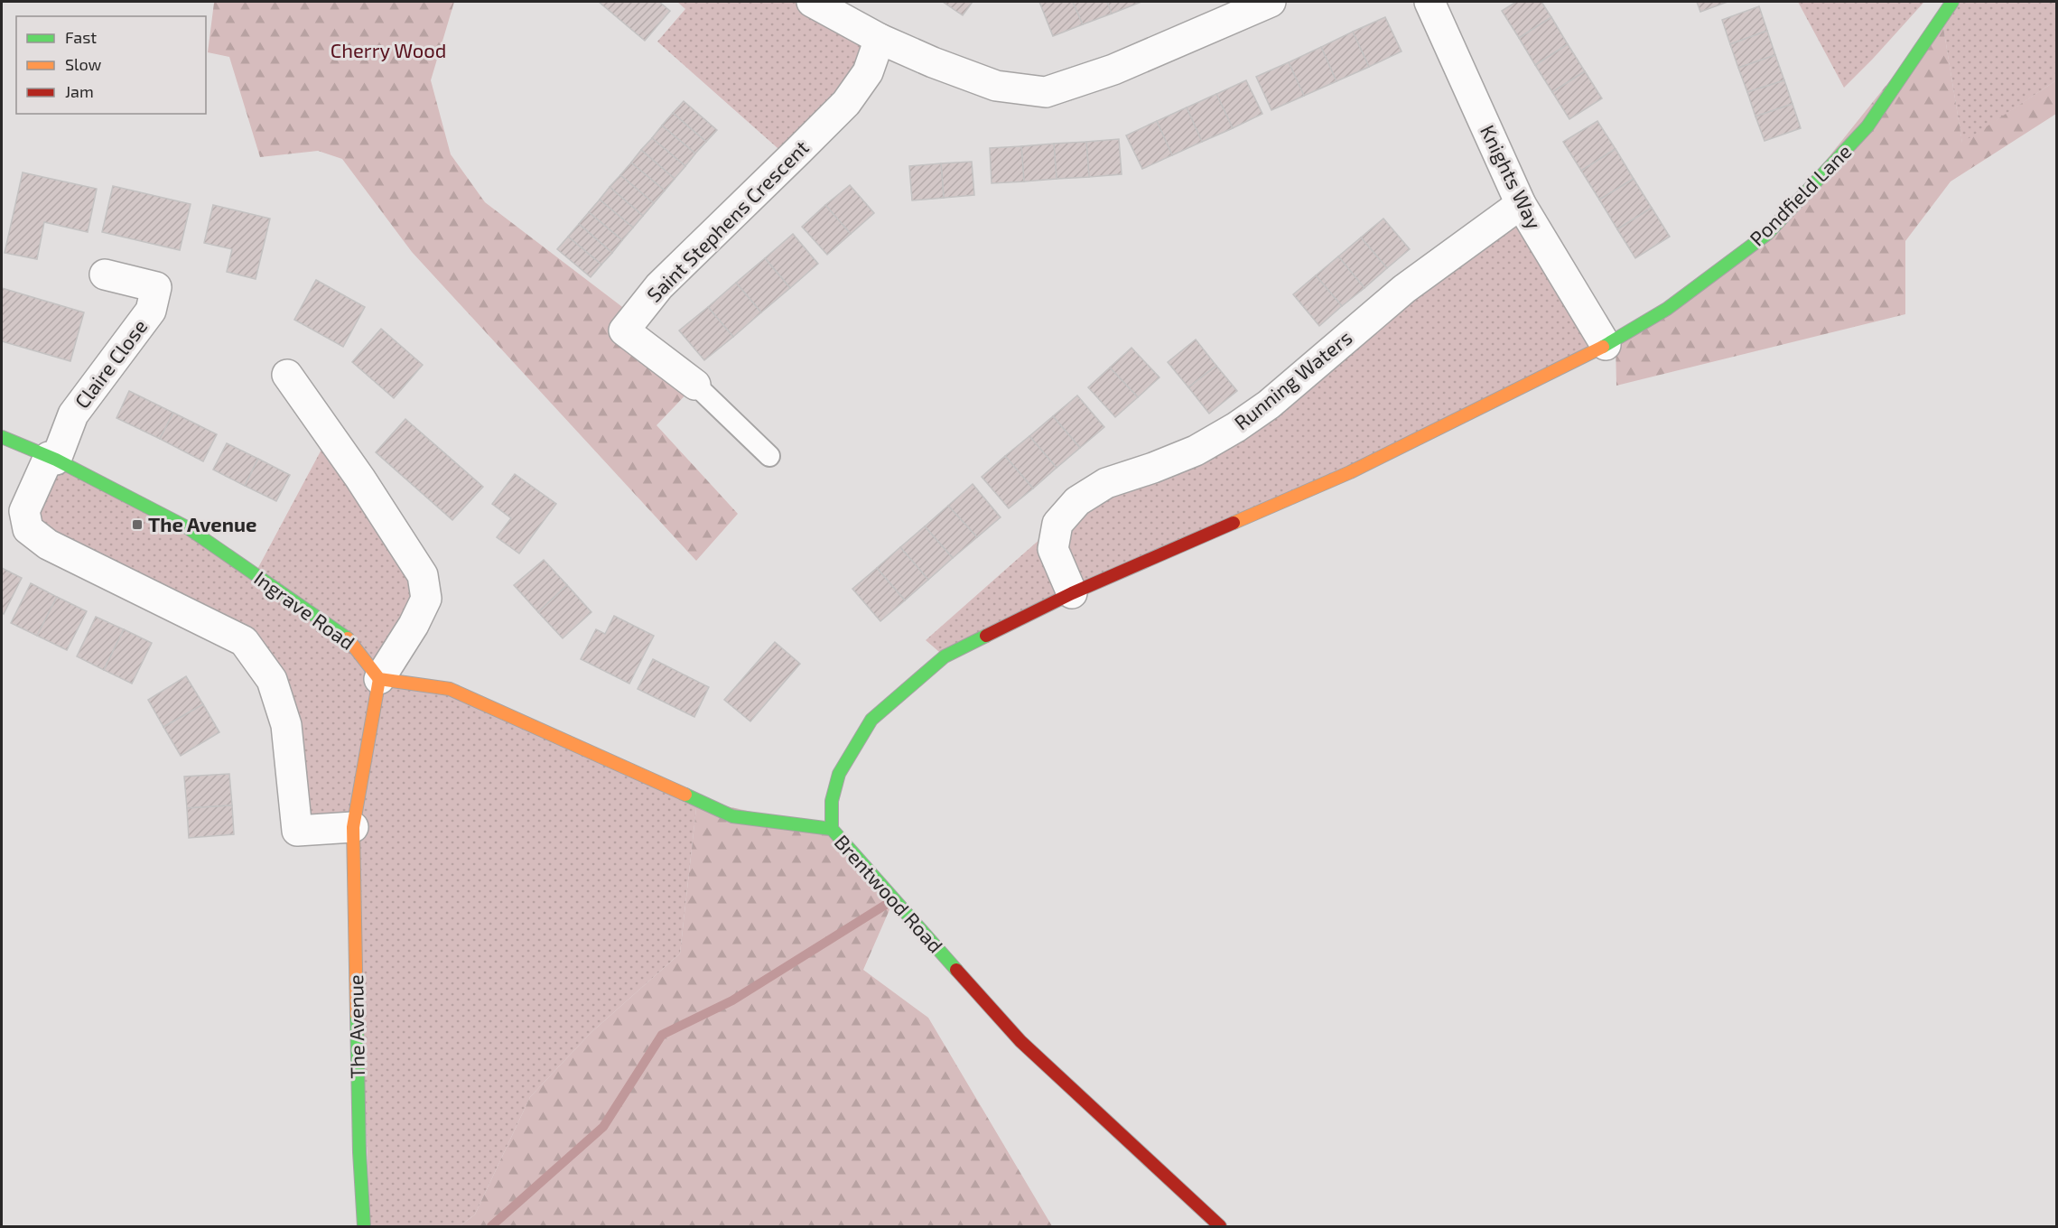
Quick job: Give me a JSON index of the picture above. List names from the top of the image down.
{
  "streets": {
    "street": [
      "Knights Way",
      "Pondfield Lane",
      "Saint Stephens Crescent",
      "Claire Close",
      "Running Waters",
      "Ingrave Road",
      "Brentwood Road",
      "The Avenue"
    ]
  },
  "crossings": [
    ["Knights Way", "Pondfield Lane"],
    ["Knights Way", "Running Waters"],
    ["Claire Close", "Ingrave Road"],
    ["Ingrave Road", "Brentwood Road"],
    ["Ingrave Road", "The Avenue"],
    ["Brentwood Road", "The Avenue"]
  ],
  "parks": ["Cherry Wood"],
  "places": {
    "transit": ["The Avenue"]
  },
  "legend": ["Fast", "Slow", "Jam"]
}
